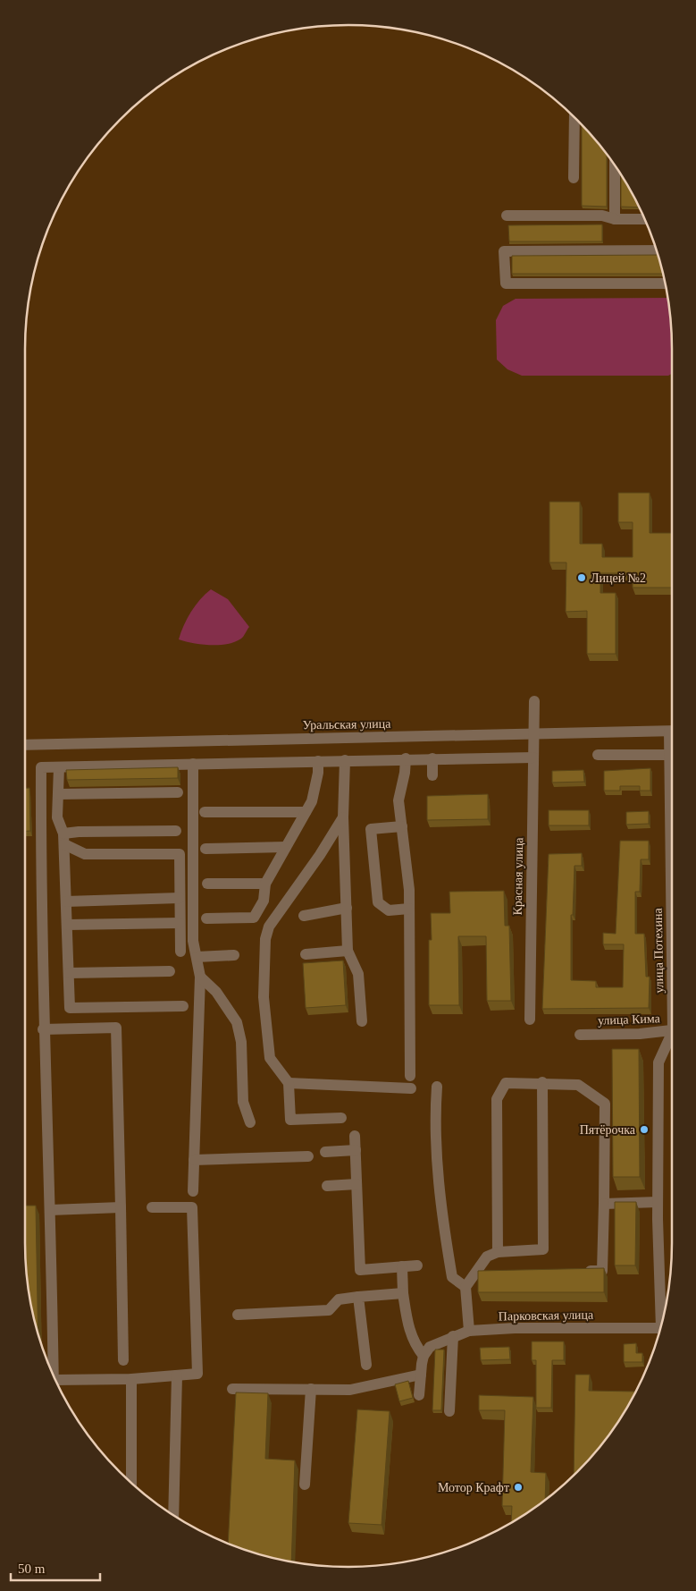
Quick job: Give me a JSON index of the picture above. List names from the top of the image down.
{
  "streets": {
    "street": [
      "Уральская улица",
      "Красная улица",
      "улица Потехина",
      "улица Кима",
      "Парковская улица"
    ]
  },
  "crossings": [
    ["Уральская улица", "Красная улица"]
  ],
  "places": ["Лицей №2", "Пятёрочка", "Мотор Крафт"],
  "scale_bar": "50 m"
}
